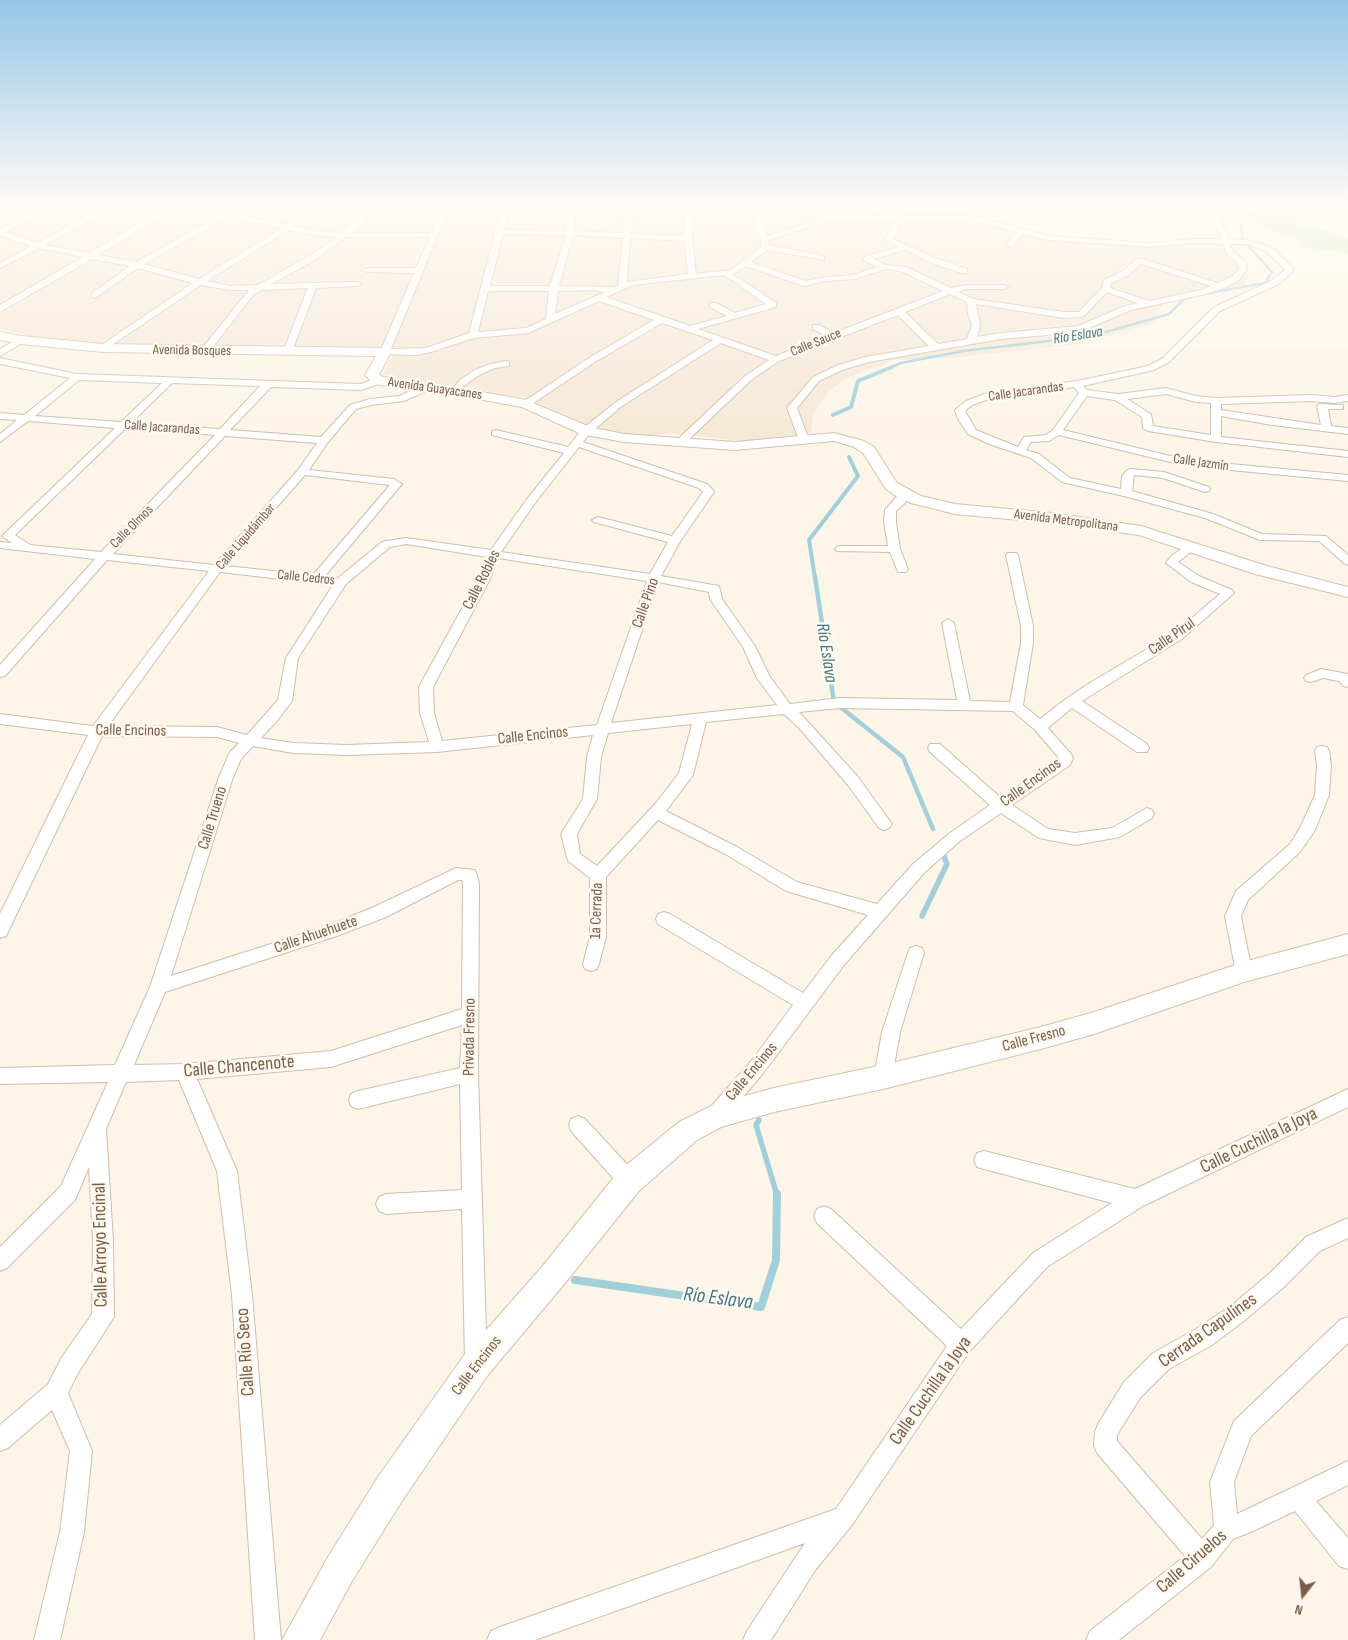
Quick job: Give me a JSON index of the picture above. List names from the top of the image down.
{
  "streets": {
    "street": [
      "Calle Sauce",
      "Avenida Bosques",
      "Avenida Guayacanes",
      "Calle Jacarandas",
      "Calle Jazmín",
      "Avenida Metropolitana",
      "Calle Olmos",
      "Calle Liquidámbar",
      "Calle Cedros",
      "Calle Robles",
      "Calle Pino",
      "Calle Pirul",
      "Calle Encinos",
      "Calle Trueno",
      "1a Cerrada",
      "Calle Ahuehuete",
      "Privada Fresno",
      "Calle Fresno",
      "Calle Chancenote",
      "Calle Cuchilla la Joya",
      "Calle Arroyo Encinal",
      "Cerrada Capulines",
      "Calle Río Seco",
      "Calle Ciruelos"
    ]
  },
  "crossings": [
    ["Calle Sauce", "Avenida Guayacanes"],
    ["Avenida Guayacanes", "Avenida Metropolitana"],
    ["Avenida Guayacanes", "Calle Olmos"],
    ["Avenida Guayacanes", "Calle Liquidámbar"],
    ["Avenida Guayacanes", "Calle Robles"],
    ["Avenida Guayacanes", "Calle Pino"],
    ["Calle Jacarandas", "Calle Olmos"],
    ["Calle Jacarandas", "Calle Liquidámbar"],
    ["Avenida Metropolitana", "Calle Pirul"],
    ["Calle Olmos", "Calle Cedros"],
    ["Calle Liquidámbar", "Calle Cedros"],
    ["Calle Liquidámbar", "Calle Encinos"],
    ["Calle Cedros", "Calle Robles"],
    ["Calle Cedros", "Calle Pino"],
    ["Calle Cedros", "Calle Encinos"],
    ["Calle Cedros", "Calle Trueno"],
    ["Calle Robles", "Calle Pino"],
    ["Calle Robles", "Calle Encinos"],
    ["Calle Pino", "Calle Encinos"],
    ["Calle Pino", "1a Cerrada"],
    ["Calle Pirul", "Calle Encinos"],
    ["Calle Encinos", "Calle Trueno"],
    ["Calle Encinos", "1a Cerrada"],
    ["Calle Encinos", "Privada Fresno"],
    ["Calle Encinos", "Calle Fresno"],
    ["Calle Trueno", "Calle Ahuehuete"],
    ["Calle Trueno", "Calle Chancenote"],
    ["Calle Trueno", "Calle Arroyo Encinal"],
    ["Calle Ahuehuete", "Privada Fresno"],
    ["Privada Fresno", "Calle Chancenote"],
    ["Calle Chancenote", "Calle Río Seco"],
    ["Cerrada Capulines", "Calle Ciruelos"]
  ],
  "water": ["Río Eslava"],
  "north": "bottom"
}
